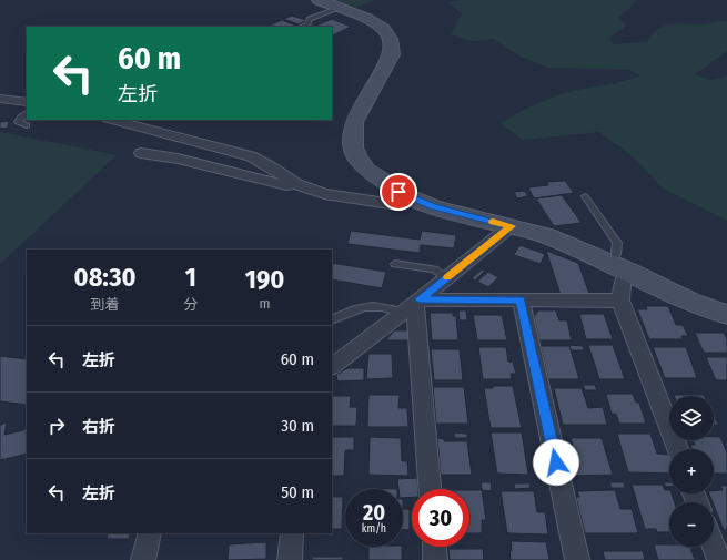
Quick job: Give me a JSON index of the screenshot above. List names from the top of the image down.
{
  "page": {
    "turn": ["60 m", "左折"],
    "eta": [
      "08:30",
      "到着",
      "1",
      "分",
      "190",
      "m"
    ],
    "list": [
      {
        "name": "左折",
        "value": "60 m"
      },
      {
        "name": "右折",
        "value": "30 m"
      },
      {
        "name": "左折",
        "value": "50 m"
      }
    ],
    "map_buttons": ["+", "−"],
    "speed": "20 km/h",
    "limit": "30"
  }
}
